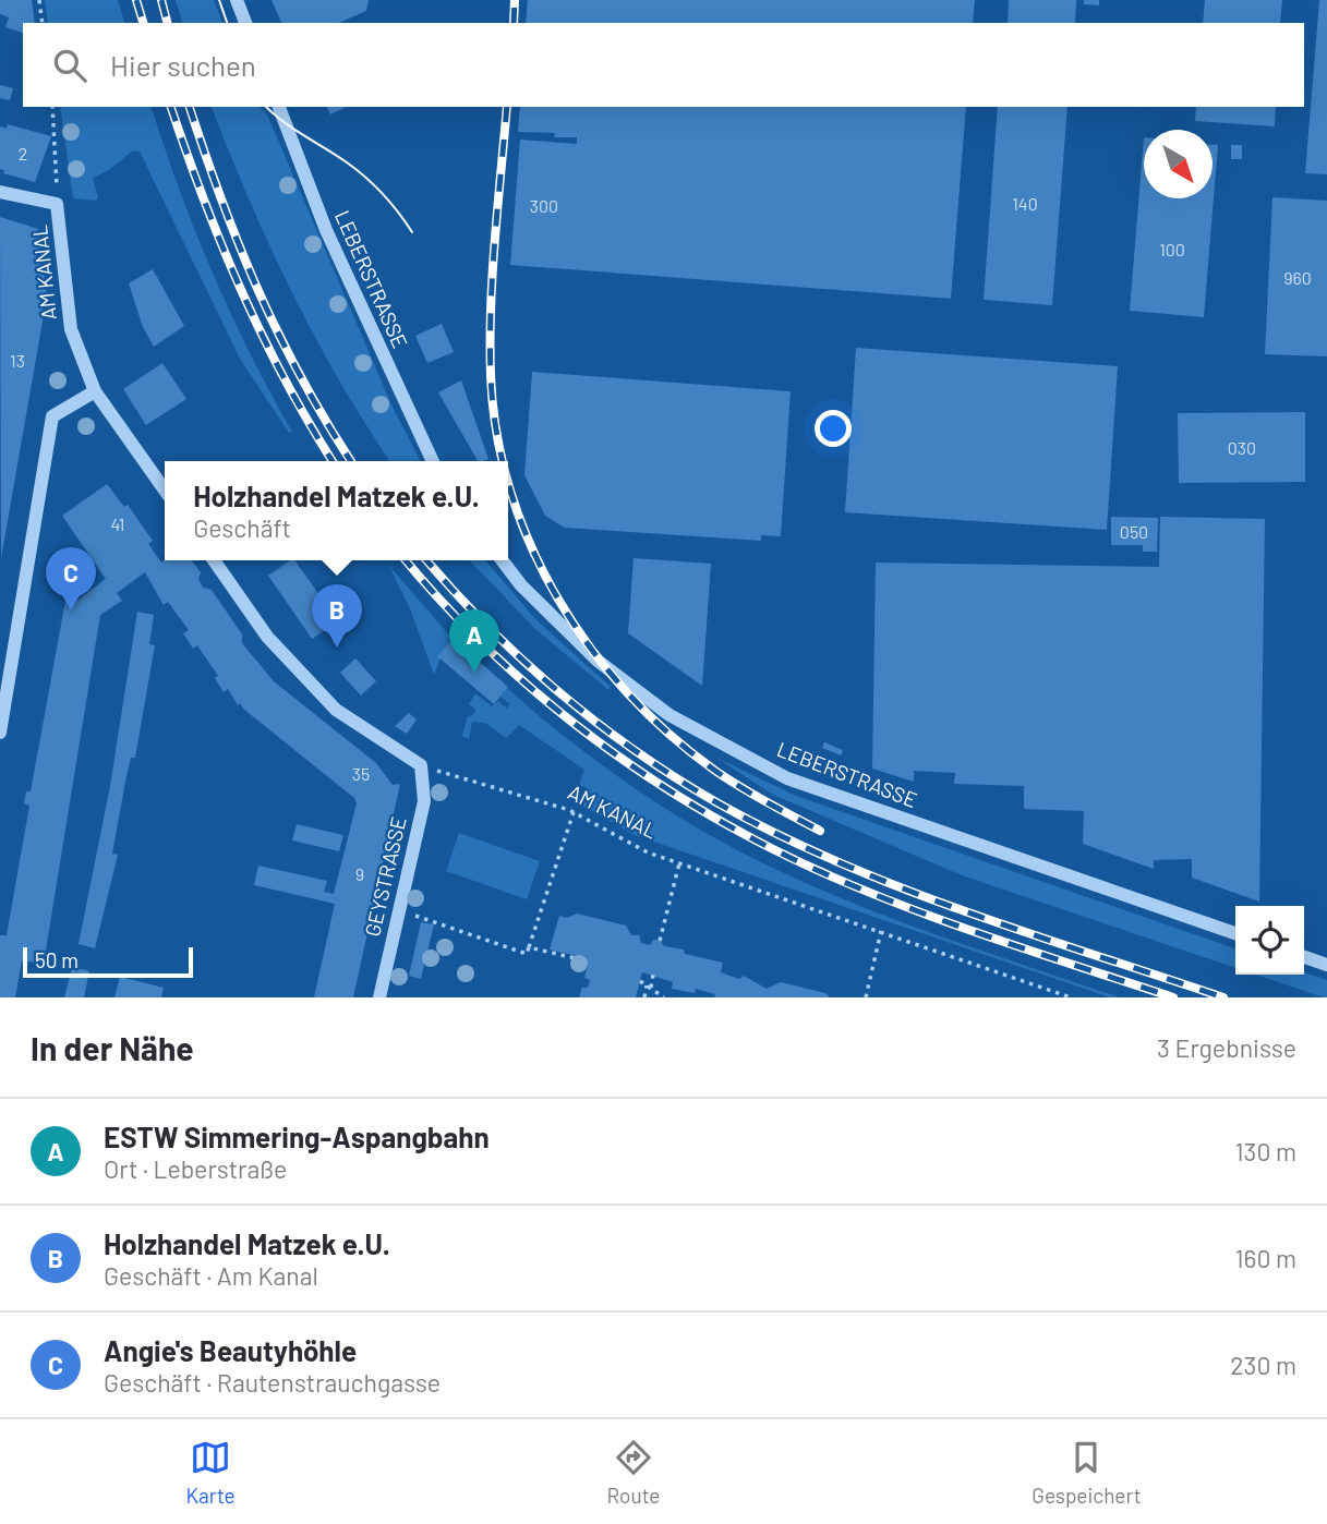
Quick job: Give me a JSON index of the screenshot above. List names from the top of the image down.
{
  "streets": {
    "street": ["AM KANAL", "LEBERSTRASSE", "GEYSTRASSE"]
  },
  "crossings": [
    ["AM KANAL", "GEYSTRASSE"]
  ],
  "house_numbers": [
    "2",
    "140",
    "300",
    "100",
    "960",
    "13",
    "030",
    "41",
    "050",
    "35",
    "9"
  ],
  "scale_bar": "50 m",
  "north": "bottom right",
  "page": {
    "search": "Hier suchen",
    "popup": ["Holzhandel Matzek e.U.", "Geschäft"],
    "pins": ["C", "B", "A"],
    "scale": "50 m",
    "heading": ["In der Nähe", "3 Ergebnisse"],
    "list": [
      {
        "mark": "A",
        "name": "ESTW Simmering-Aspangbahn",
        "note": "Ort · Leberstraße",
        "value": "130 m"
      },
      {
        "mark": "B",
        "name": "Holzhandel Matzek e.U.",
        "note": "Geschäft · Am Kanal",
        "value": "160 m"
      },
      {
        "mark": "C",
        "name": "Angie's Beautyhöhle",
        "note": "Geschäft · Rautenstrauchgasse",
        "value": "230 m"
      }
    ],
    "nav": ["Karte", "Route", "Gespeichert"]
  }
}
